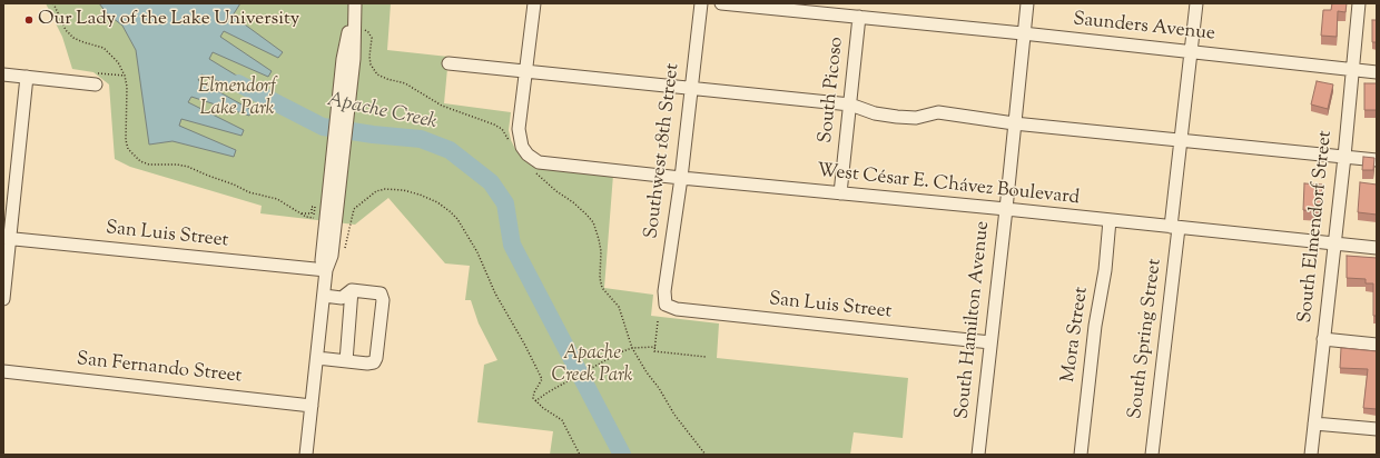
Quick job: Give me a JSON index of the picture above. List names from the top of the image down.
{
  "streets": {
    "street": [
      "Saunders Avenue",
      "South Picoso",
      "Southwest 18th Street",
      "West César E. Chávez Boulevard",
      "South Elmendorf Street",
      "San Luis Street",
      "South Hamilton Avenue",
      "Mora Street",
      "South Spring Street",
      "San Fernando Street"
    ]
  },
  "crossings": [
    ["Saunders Avenue", "South Picoso"],
    ["Saunders Avenue", "South Elmendorf Street"],
    ["Saunders Avenue", "South Hamilton Avenue"],
    ["Saunders Avenue", "South Spring Street"],
    ["South Picoso", "West César E. Chávez Boulevard"],
    ["Southwest 18th Street", "West César E. Chávez Boulevard"],
    ["Southwest 18th Street", "San Luis Street"],
    ["West César E. Chávez Boulevard", "South Elmendorf Street"],
    ["West César E. Chávez Boulevard", "South Hamilton Avenue"],
    ["West César E. Chávez Boulevard", "Mora Street"],
    ["West César E. Chávez Boulevard", "South Spring Street"],
    ["San Luis Street", "South Hamilton Avenue"]
  ],
  "water": ["Apache Creek"],
  "parks": ["Elmendorf Lake Park", "Apache Creek Park"],
  "places": ["Our Lady of the Lake University"]
}
